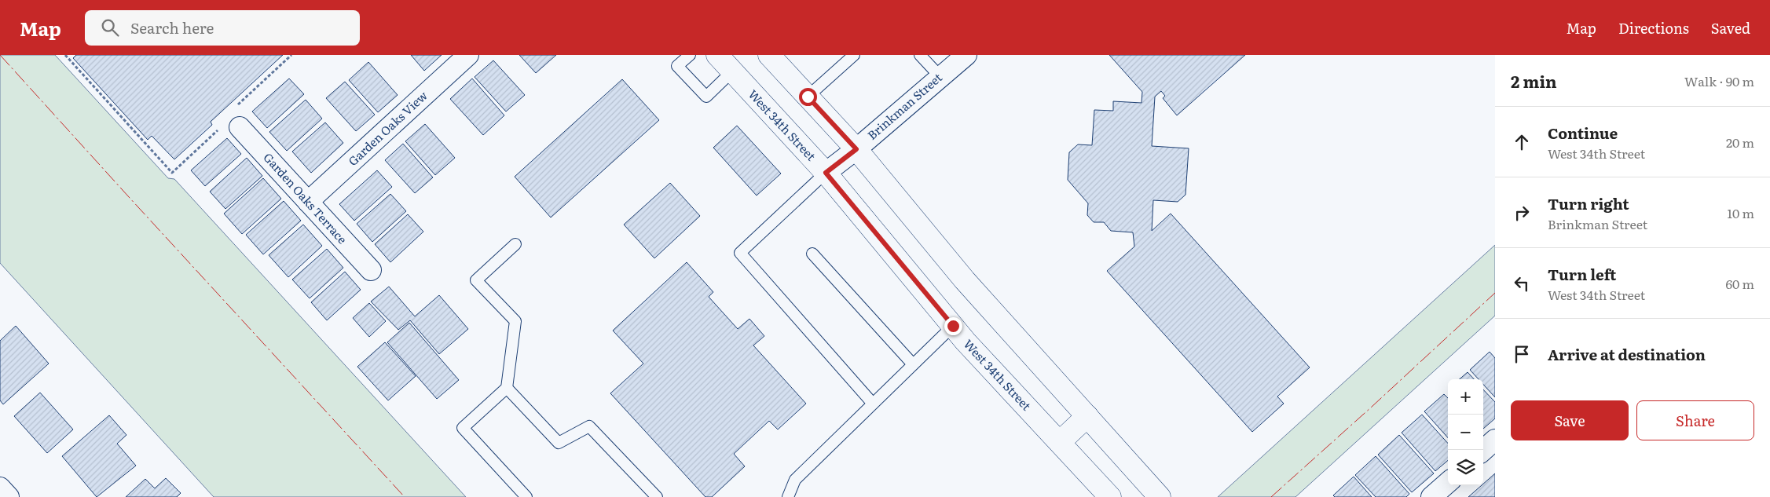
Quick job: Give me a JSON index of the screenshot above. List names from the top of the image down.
{
  "streets": {
    "main road": ["West 34th Street"],
    "street": ["Brinkman Street", "Garden Oaks View", "Garden Oaks Terrace"]
  },
  "crossings": [
    ["Brinkman Street", "West 34th Street"],
    ["Garden Oaks View", "Garden Oaks Terrace"]
  ],
  "page": {
    "header": "Map",
    "search": "Search here",
    "nav": ["Map", "Directions", "Saved"],
    "heading": ["2 min", "Walk · 90 m"],
    "list": [
      ["Continue", "West 34th Street", "20 m"],
      ["Turn right", "Brinkman Street", "10 m"],
      ["Turn left", "West 34th Street", "60 m"],
      "Arrive at destination"
    ],
    "map_buttons": ["+", "−"],
    "buttons": ["Save", "Share"]
  }
}
